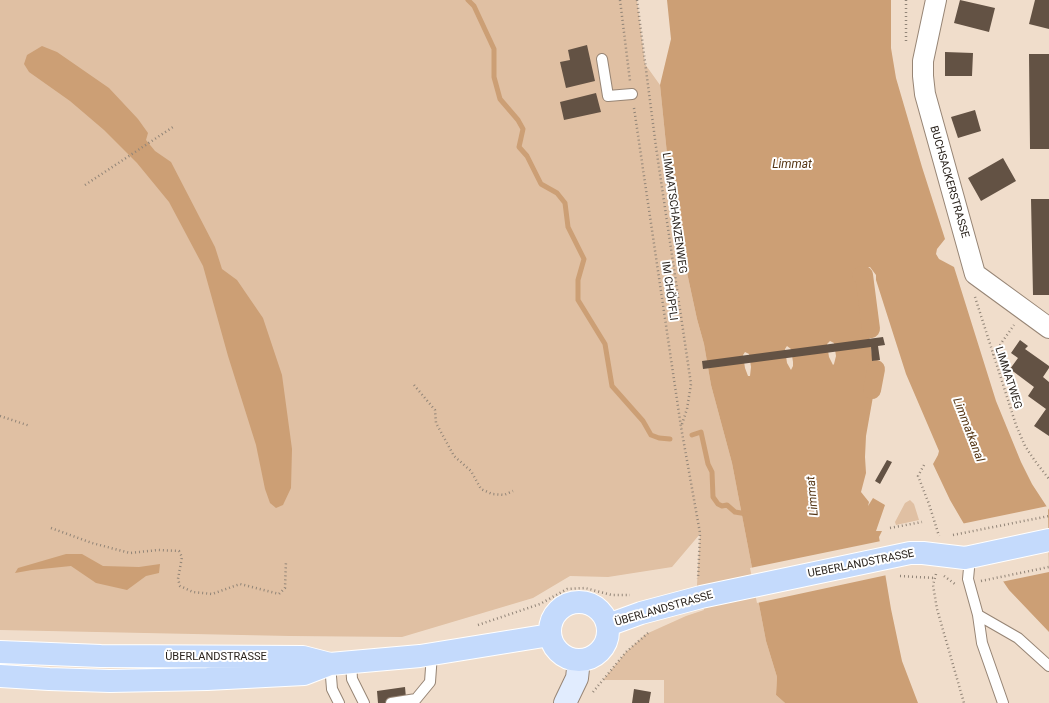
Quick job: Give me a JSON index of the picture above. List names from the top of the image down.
{
  "streets": {
    "main road": ["UEBERLANDSTRASSE", "ÜBERLANDSTRASSE"],
    "street": ["BUCHSACKERSTRASSE"],
    "path": ["LIMMATSCHANZENWEG", "IM CHÖPFLI", "LIMMATWEG"]
  },
  "crossings": [
    ["BUCHSACKERSTRASSE", "LIMMATWEG"],
    ["LIMMATSCHANZENWEG", "IM CHÖPFLI"],
    ["UEBERLANDSTRASSE", "ÜBERLANDSTRASSE"]
  ],
  "water": ["Limmat", "Limmatkanal"]
}
